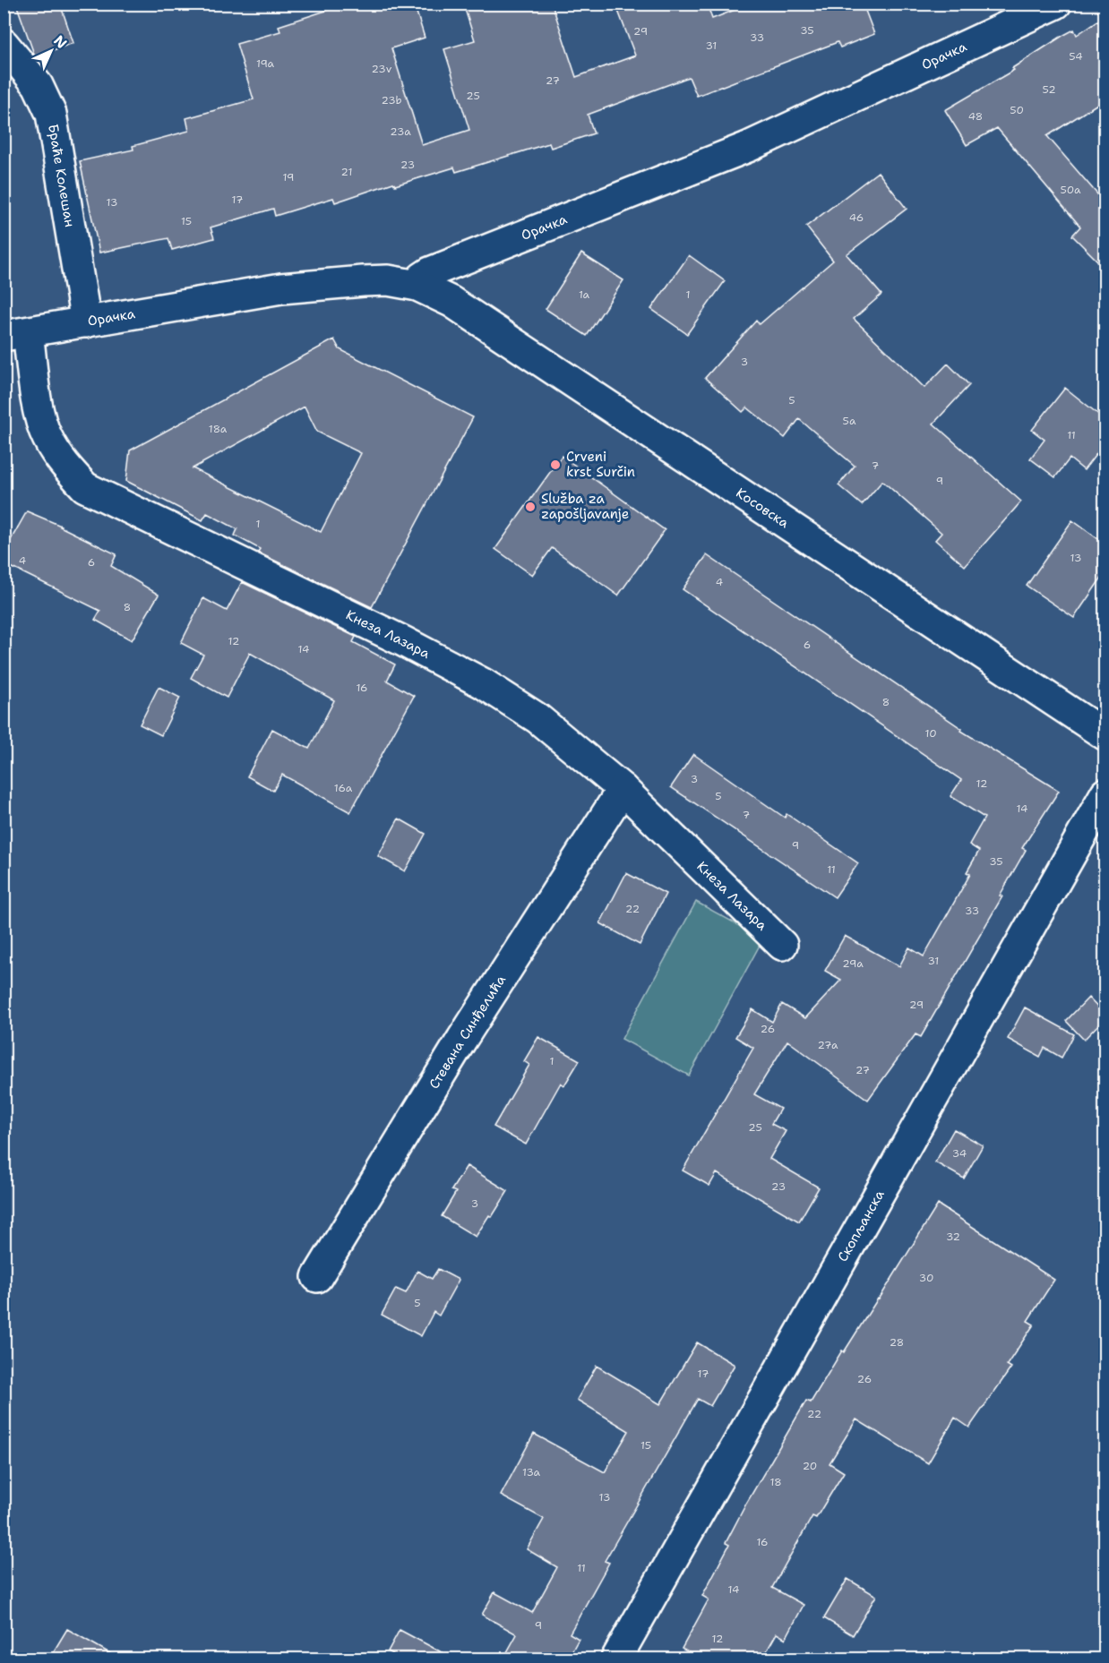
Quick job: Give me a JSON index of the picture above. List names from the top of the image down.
{
  "streets": {
    "street": [
      "Орачка",
      "Браће Колешан",
      "Косовска",
      "Кнеза Лазара",
      "Стевана Синђелића",
      "Скопљанска"
    ]
  },
  "crossings": [
    ["Орачка", "Браће Колешан"],
    ["Орачка", "Косовска"],
    ["Орачка", "Кнеза Лазара"],
    ["Кнеза Лазара", "Стевана Синђелића"]
  ],
  "places": ["Crveni krst Surčin", "Služba za zapošljavanje"],
  "house_numbers": [
    "35",
    "29",
    "33",
    "31",
    "54",
    "19a",
    "23v",
    "27",
    "52",
    "25",
    "23b",
    "50",
    "48",
    "23a",
    "23",
    "21",
    "19",
    "50a",
    "17",
    "13",
    "46",
    "15",
    "1a",
    "1",
    "3",
    "5",
    "5a",
    "18a",
    "11",
    "7",
    "9",
    "1",
    "13",
    "4",
    "6",
    "4",
    "8",
    "12",
    "6",
    "14",
    "16",
    "8",
    "10",
    "3",
    "12",
    "16a",
    "5",
    "14",
    "7",
    "9",
    "35",
    "11",
    "22",
    "33",
    "31",
    "29a",
    "29",
    "26",
    "27a",
    "1",
    "27",
    "25",
    "34",
    "23",
    "3",
    "32",
    "30",
    "5",
    "28",
    "17",
    "26",
    "22",
    "15",
    "20",
    "13a",
    "18",
    "13",
    "16",
    "11",
    "14",
    "9",
    "12"
  ],
  "north": "top right"
}
